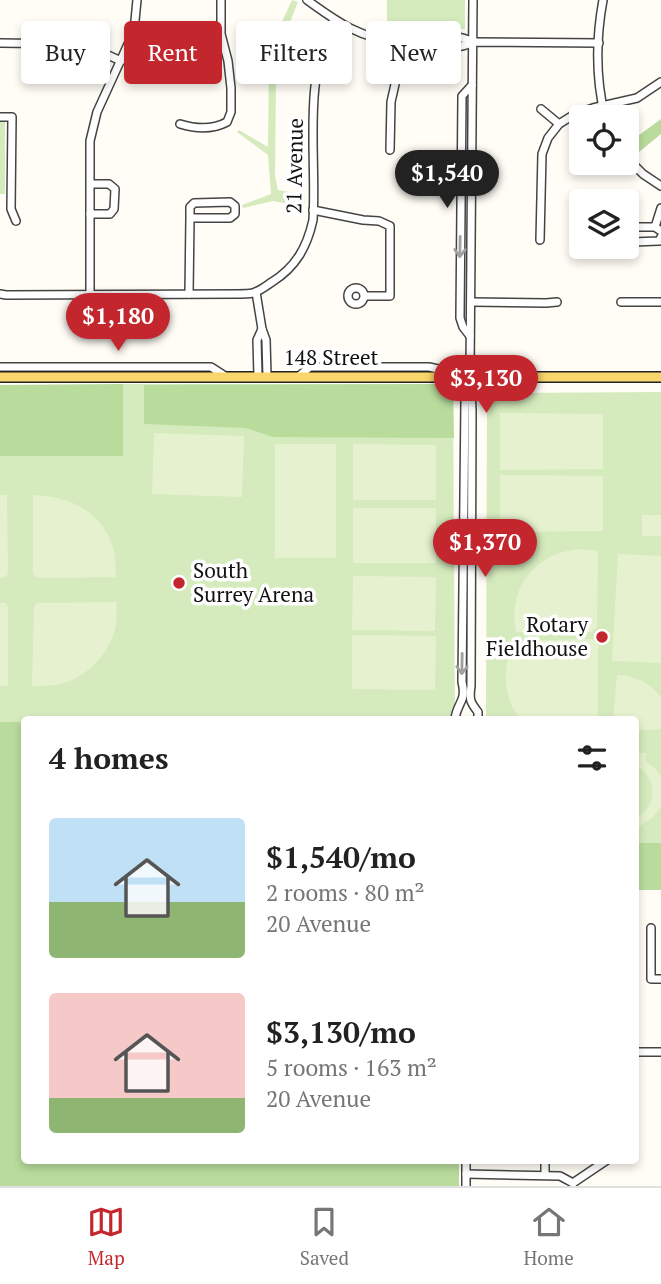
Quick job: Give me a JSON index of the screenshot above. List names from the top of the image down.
{
  "streets": {
    "main road": ["148 Street"],
    "street": ["21 Avenue"]
  },
  "places": ["South Surrey Arena", "Rotary Fieldhouse"],
  "page": {
    "chip": [
      "Buy",
      "Rent",
      "Filters",
      "New"
    ],
    "price": [
      "$1,540",
      "$1,180",
      "$3,130",
      "$1,370"
    ],
    "heading": "4 homes",
    "list": [
      {
        "name": "$1,540/mo",
        "note": "2 rooms · 80 m² · 20 Avenue"
      },
      {
        "name": "$3,130/mo",
        "note": "5 rooms · 163 m² · 20 Avenue"
      }
    ],
    "tabs": ["Map", "Saved", "Home"]
  }
}
